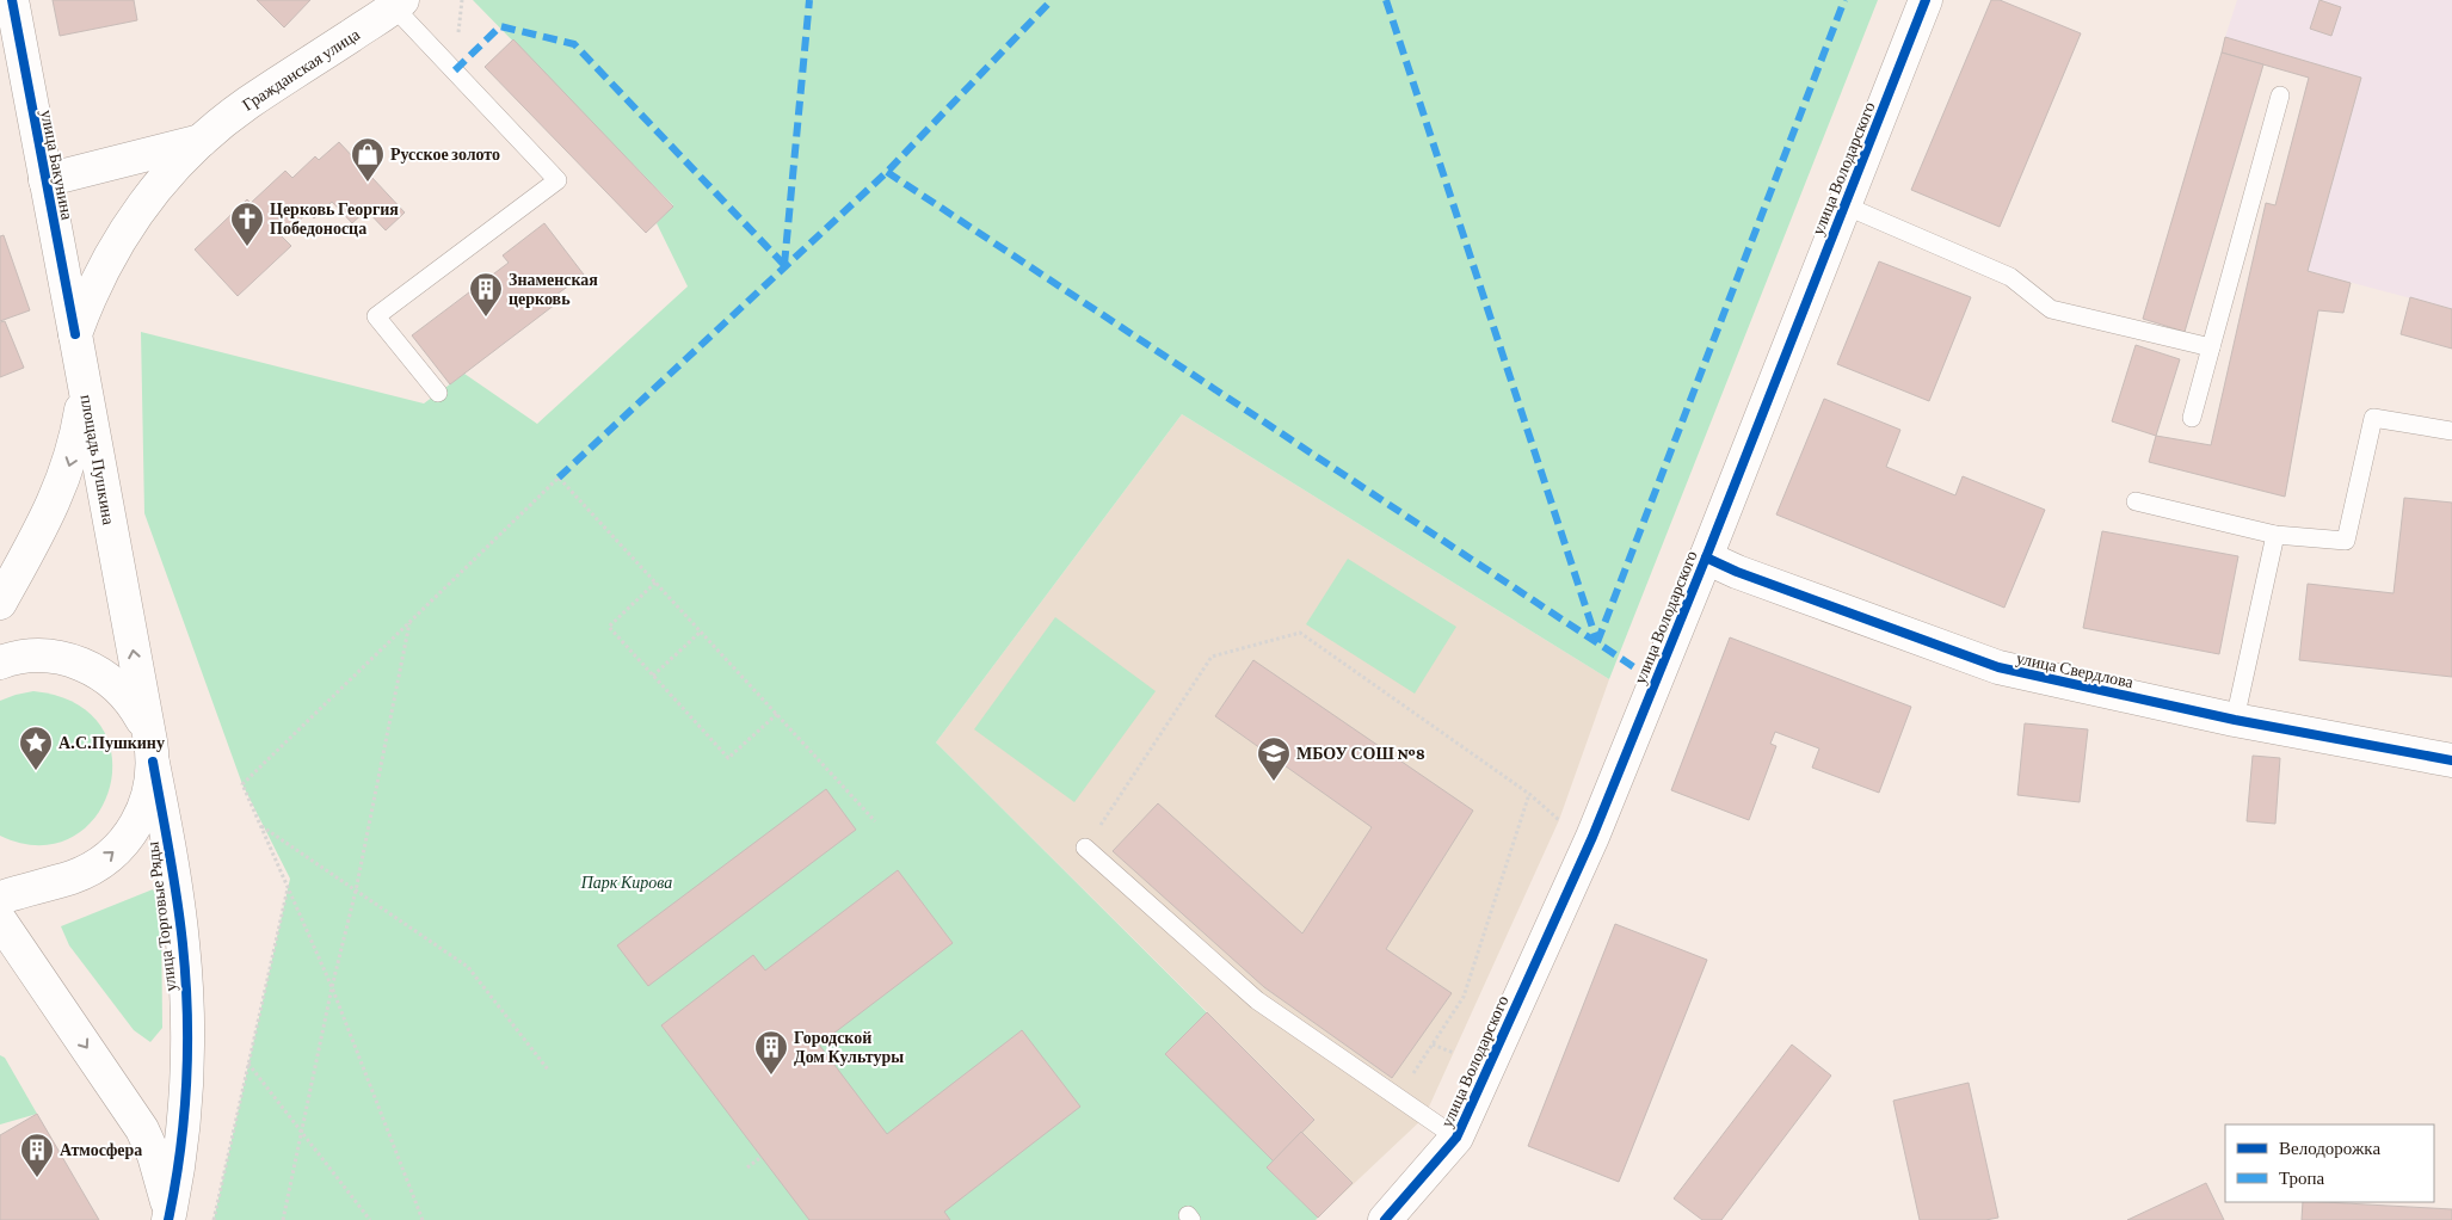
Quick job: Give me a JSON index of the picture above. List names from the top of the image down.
{
  "streets": {
    "street": [
      "Гражданская улица",
      "улица Бакунина",
      "улица Володарского",
      "площадь Пушкина",
      "улица Свердлова",
      "улица Торговые Ряды"
    ]
  },
  "crossings": [
    ["Гражданская улица", "улица Бакунина"],
    ["улица Бакунина", "площадь Пушкина"],
    ["улица Володарского", "улица Свердлова"],
    ["площадь Пушкина", "улица Торговые Ряды"]
  ],
  "parks": ["Парк Кирова"],
  "places": {
    "shop": ["Русское золото"],
    "church": ["Церковь Георгия Победоносца"],
    "building": ["Знаменская церковь", "Городской Дом Культуры", "Атмосфера"],
    "place": ["А.С.Пушкину"],
    "school or university": ["МБОУ СОШ №8"]
  },
  "legend": ["Велодорожка", "Тропа"]
}
